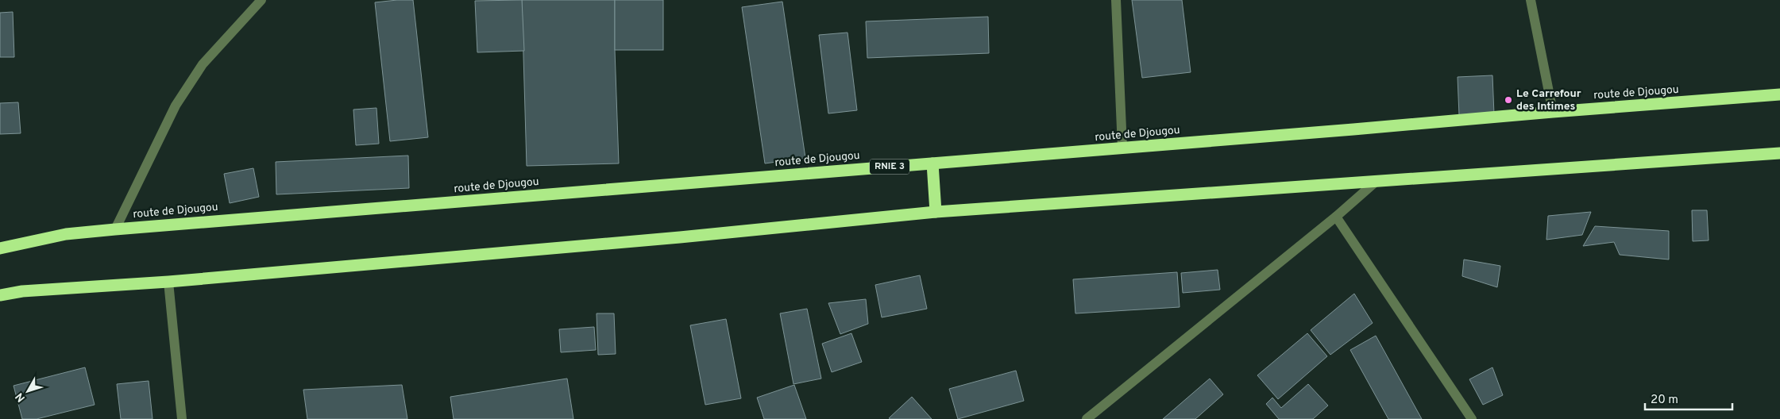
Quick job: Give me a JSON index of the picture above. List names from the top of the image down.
{
  "streets": {
    "highway": ["route de Djougou", "RNIE 3"]
  },
  "places": ["Le Carrefour des Intimes"],
  "scale_bar": "20 m",
  "north": "bottom left"
}
